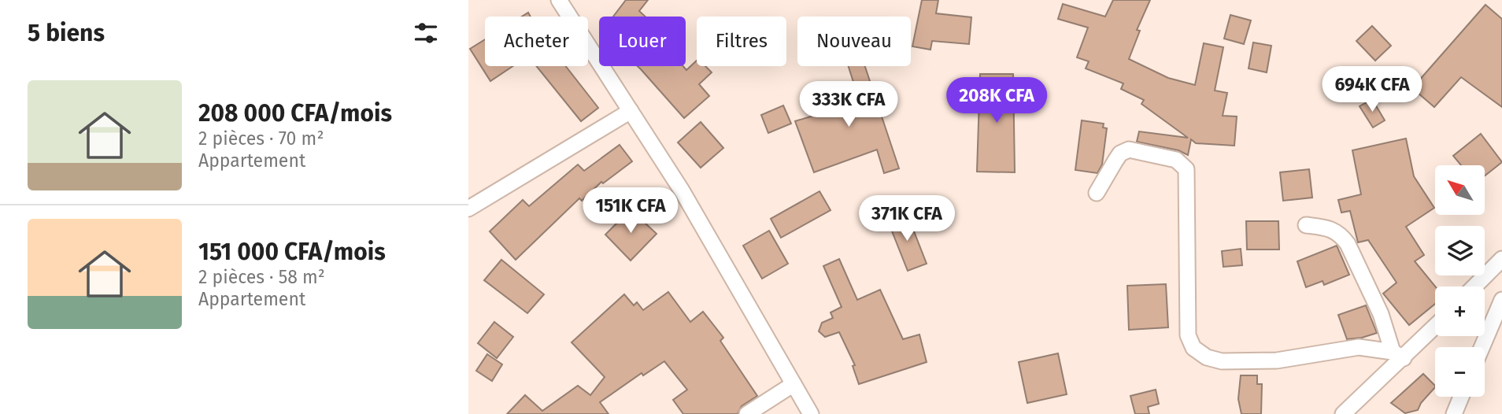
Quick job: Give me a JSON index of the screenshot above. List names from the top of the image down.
{
  "north": "top left",
  "page": {
    "heading": "5 biens",
    "chip": [
      "Acheter",
      "Louer",
      "Filtres",
      "Nouveau"
    ],
    "list": [
      {
        "name": "208 000 CFA/mois",
        "note": "2 pièces · 70 m² · Appartement"
      },
      {
        "name": "151 000 CFA/mois",
        "note": "2 pièces · 58 m² · Appartement"
      }
    ],
    "price": [
      "694K CFA",
      "208K CFA",
      "333K CFA",
      "151K CFA",
      "371K CFA"
    ],
    "map_buttons": ["+", "−"]
  }
}
